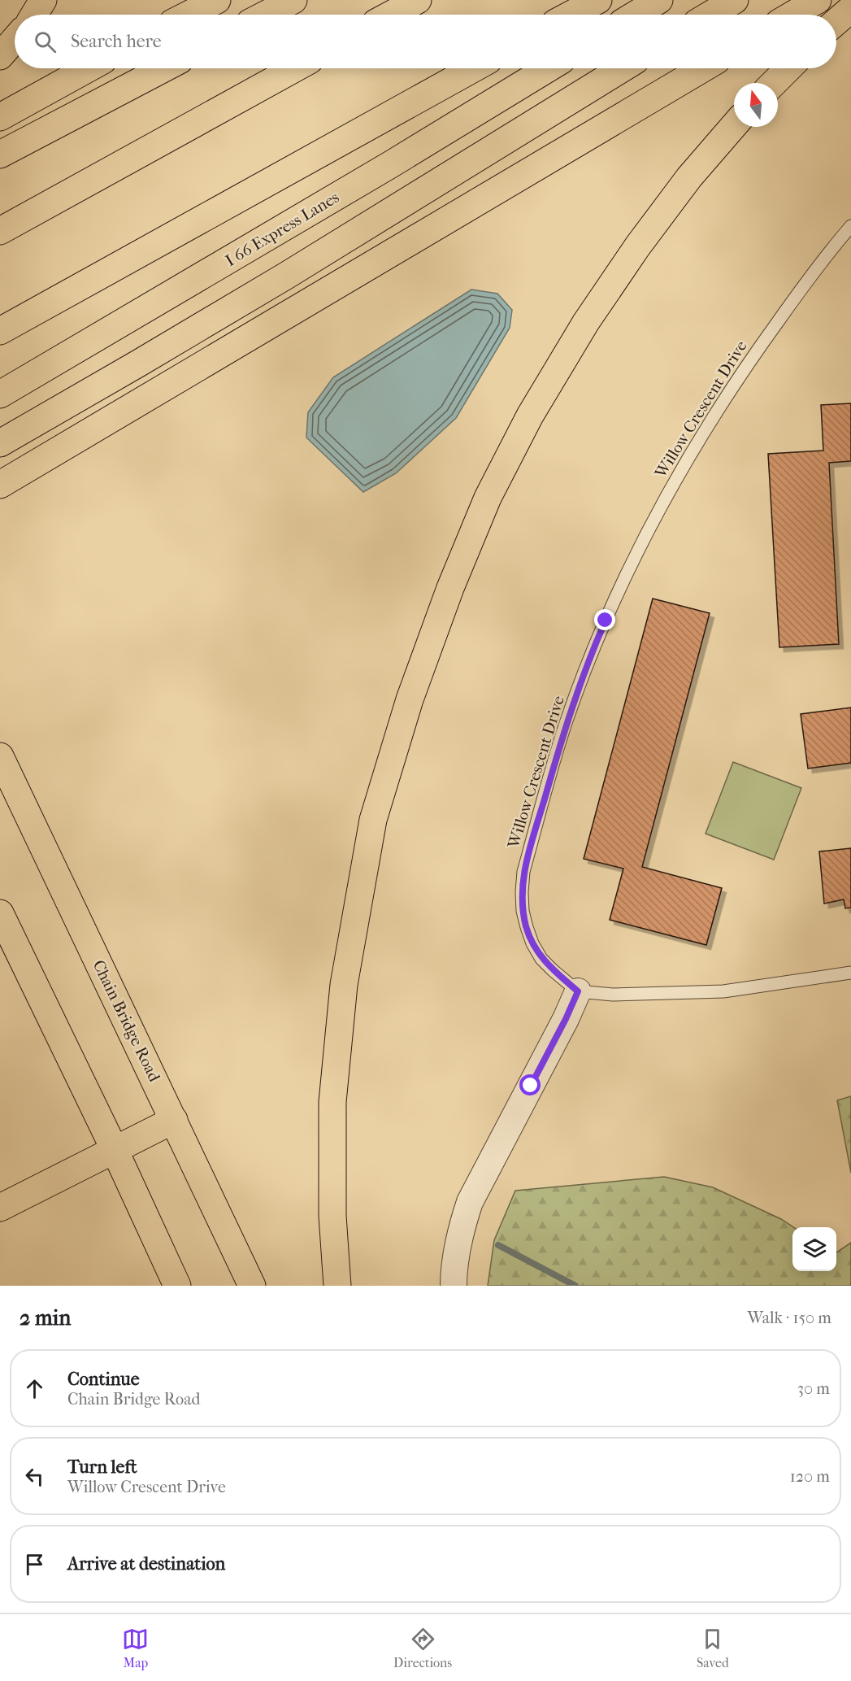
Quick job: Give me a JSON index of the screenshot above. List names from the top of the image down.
{
  "streets": {
    "main road": ["I 66 Express Lanes", "Chain Bridge Road"],
    "lane": ["Willow Crescent Drive"]
  },
  "north": "top",
  "page": {
    "search": "Search here",
    "heading": ["2 min", "Walk · 150 m"],
    "list": [
      ["Continue", "Chain Bridge Road", "30 m"],
      ["Turn left", "Willow Crescent Drive", "120 m"],
      "Arrive at destination"
    ],
    "nav": ["Map", "Directions", "Saved"]
  }
}
